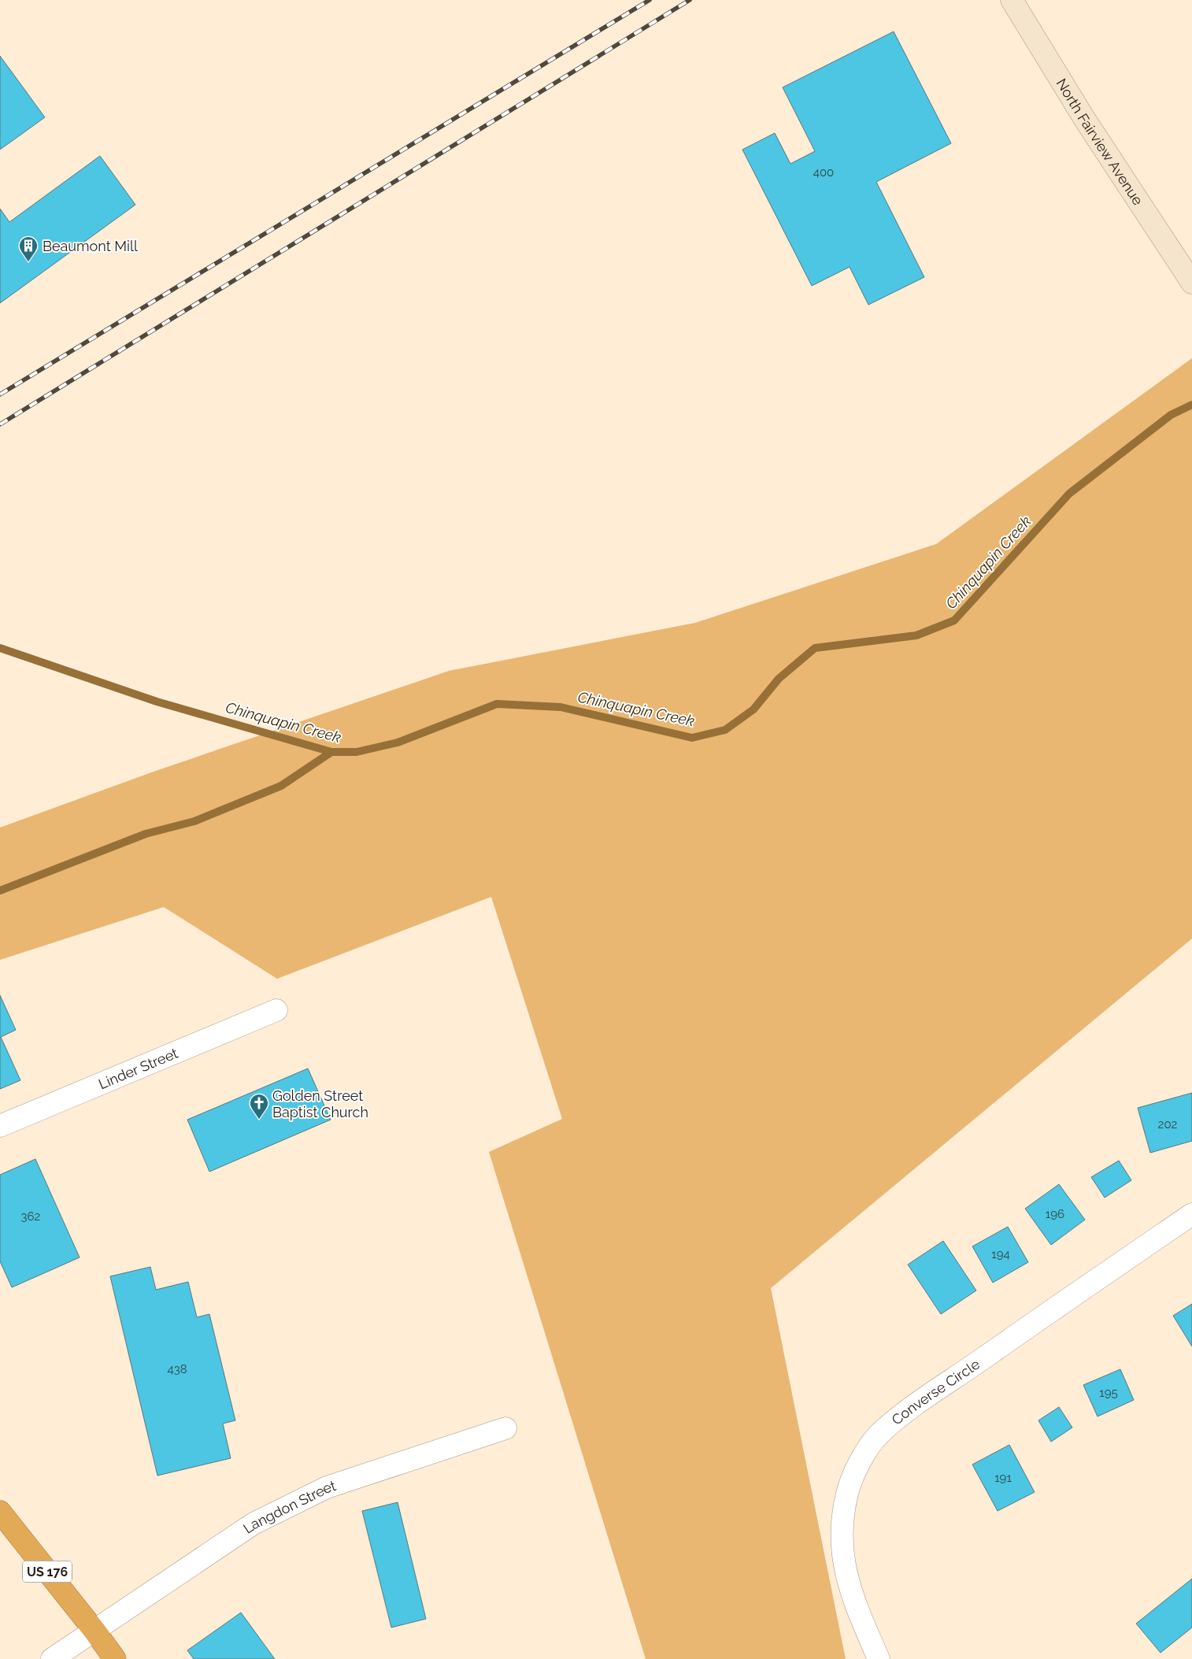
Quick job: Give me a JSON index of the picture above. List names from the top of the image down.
{
  "streets": {
    "highway": ["US 176"],
    "street": [
      "North Fairview Avenue",
      "Linder Street",
      "Converse Circle",
      "Langdon Street"
    ]
  },
  "crossings": [
    ["Langdon Street", "US 176"]
  ],
  "water": ["Chinquapin Creek"],
  "places": {
    "building": ["Beaumont Mill"],
    "church": ["Golden Street Baptist Church"]
  },
  "house_numbers": [
    "400",
    "202",
    "196",
    "362",
    "194",
    "438",
    "195",
    "191"
  ]
}
